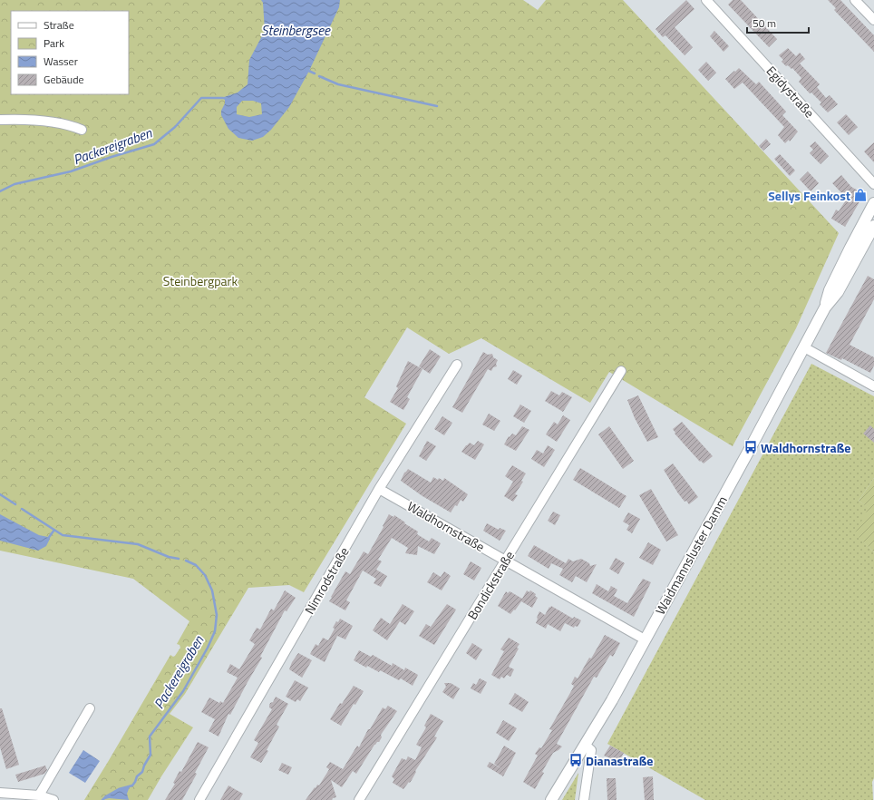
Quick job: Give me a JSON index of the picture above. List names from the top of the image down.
{
  "streets": {
    "main road": ["Waidmannsluster Damm"],
    "street": [
      "Egidystraße",
      "Waldhornstraße",
      "Nimrodstraße",
      "Bondickstraße"
    ]
  },
  "crossings": [
    ["Waldhornstraße", "Waidmannsluster Damm"],
    ["Waldhornstraße", "Nimrodstraße"],
    ["Waldhornstraße", "Bondickstraße"]
  ],
  "water": ["Steinbergsee", "Packereigraben"],
  "parks": ["Steinbergpark"],
  "places": {
    "shop": ["Sellys Feinkost"],
    "bus stop": ["Waldhornstraße", "Dianastraße"]
  },
  "legend": [
    "Straße",
    "Park",
    "Wasser",
    "Gebäude"
  ],
  "scale_bar": "50 m"
}
